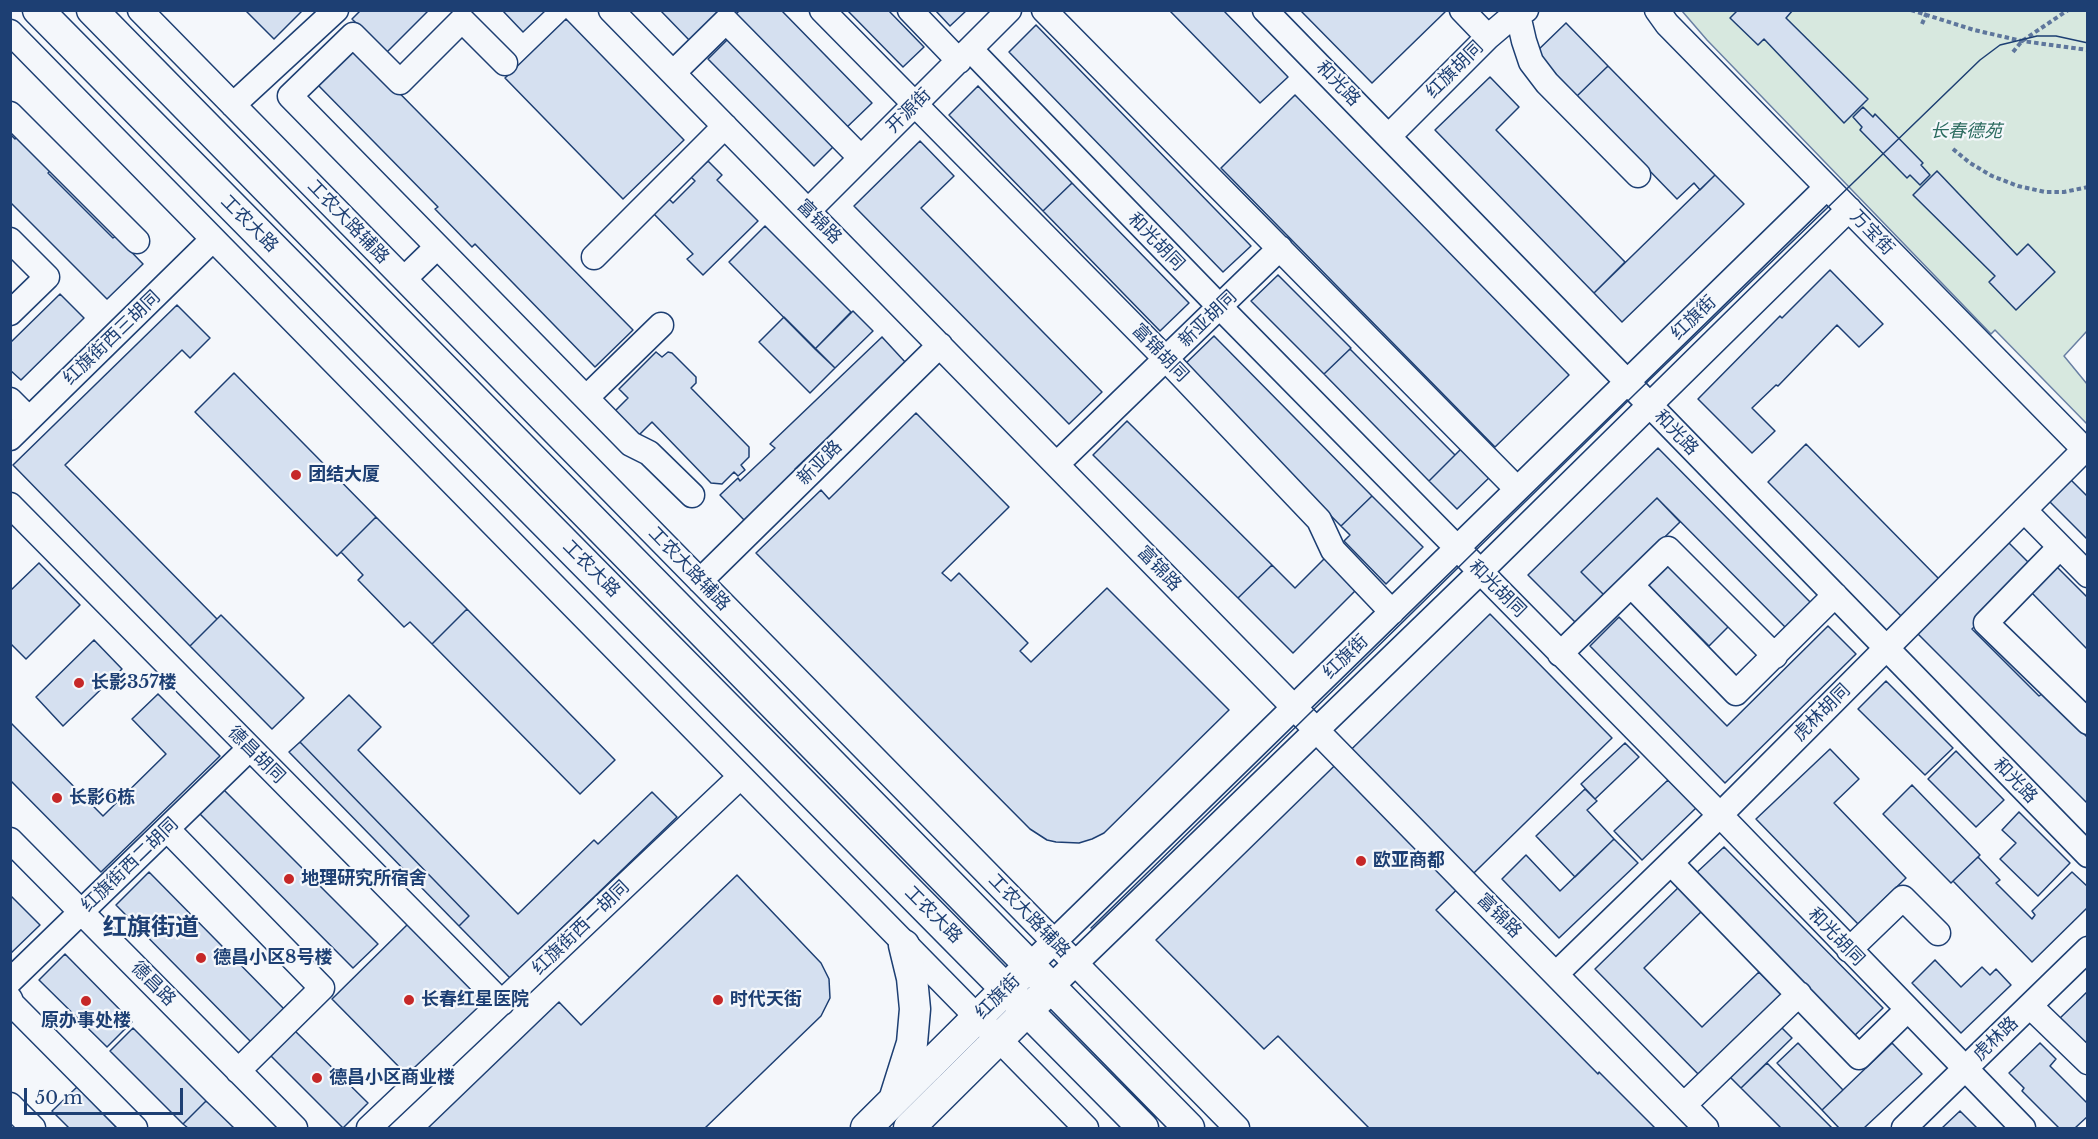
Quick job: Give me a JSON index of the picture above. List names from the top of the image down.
{
  "streets": {
    "main road": ["工农大路", "红旗街"],
    "street": [
      "红旗胡同",
      "和光路",
      "开源街",
      "工农大路辅路",
      "富锦路",
      "万宝街",
      "和光胡同",
      "新亚胡同",
      "红旗街西三胡同",
      "富锦胡同",
      "新亚路",
      "虎林胡同",
      "德昌胡同",
      "红旗街西二胡同",
      "红旗街西一胡同",
      "德昌路",
      "虎林路"
    ]
  },
  "crossings": [
    ["红旗胡同", "和光路"],
    ["和光路", "红旗街"],
    ["和光路", "虎林胡同"],
    ["开源街", "富锦路"],
    ["开源街", "和光胡同"],
    ["开源街", "富锦胡同"],
    ["工农大路辅路", "红旗街"],
    ["工农大路辅路", "新亚路"],
    ["富锦路", "红旗街"],
    ["富锦路", "新亚胡同"],
    ["富锦路", "新亚路"],
    ["富锦路", "虎林胡同"],
    ["工农大路", "红旗街"],
    ["万宝街", "红旗街"],
    ["万宝街", "虎林胡同"],
    ["和光胡同", "红旗街"],
    ["和光胡同", "新亚胡同"],
    ["和光胡同", "虎林胡同"],
    ["和光胡同", "虎林路"],
    ["红旗街", "富锦胡同"],
    ["新亚胡同", "富锦胡同"],
    ["德昌胡同", "红旗街西二胡同"],
    ["德昌胡同", "红旗街西一胡同"],
    ["红旗街西二胡同", "德昌路"]
  ],
  "districts": ["红旗街道"],
  "parks": ["长春德苑"],
  "places": [
    "团结大厦",
    "长影357楼",
    "长影6栋",
    "欧亚商都",
    "地理研究所宿舍",
    "德昌小区8号楼",
    "长春红星医院",
    "时代天街",
    "原办事处楼",
    "德昌小区商业楼"
  ],
  "scale_bar": "50 m"
}
